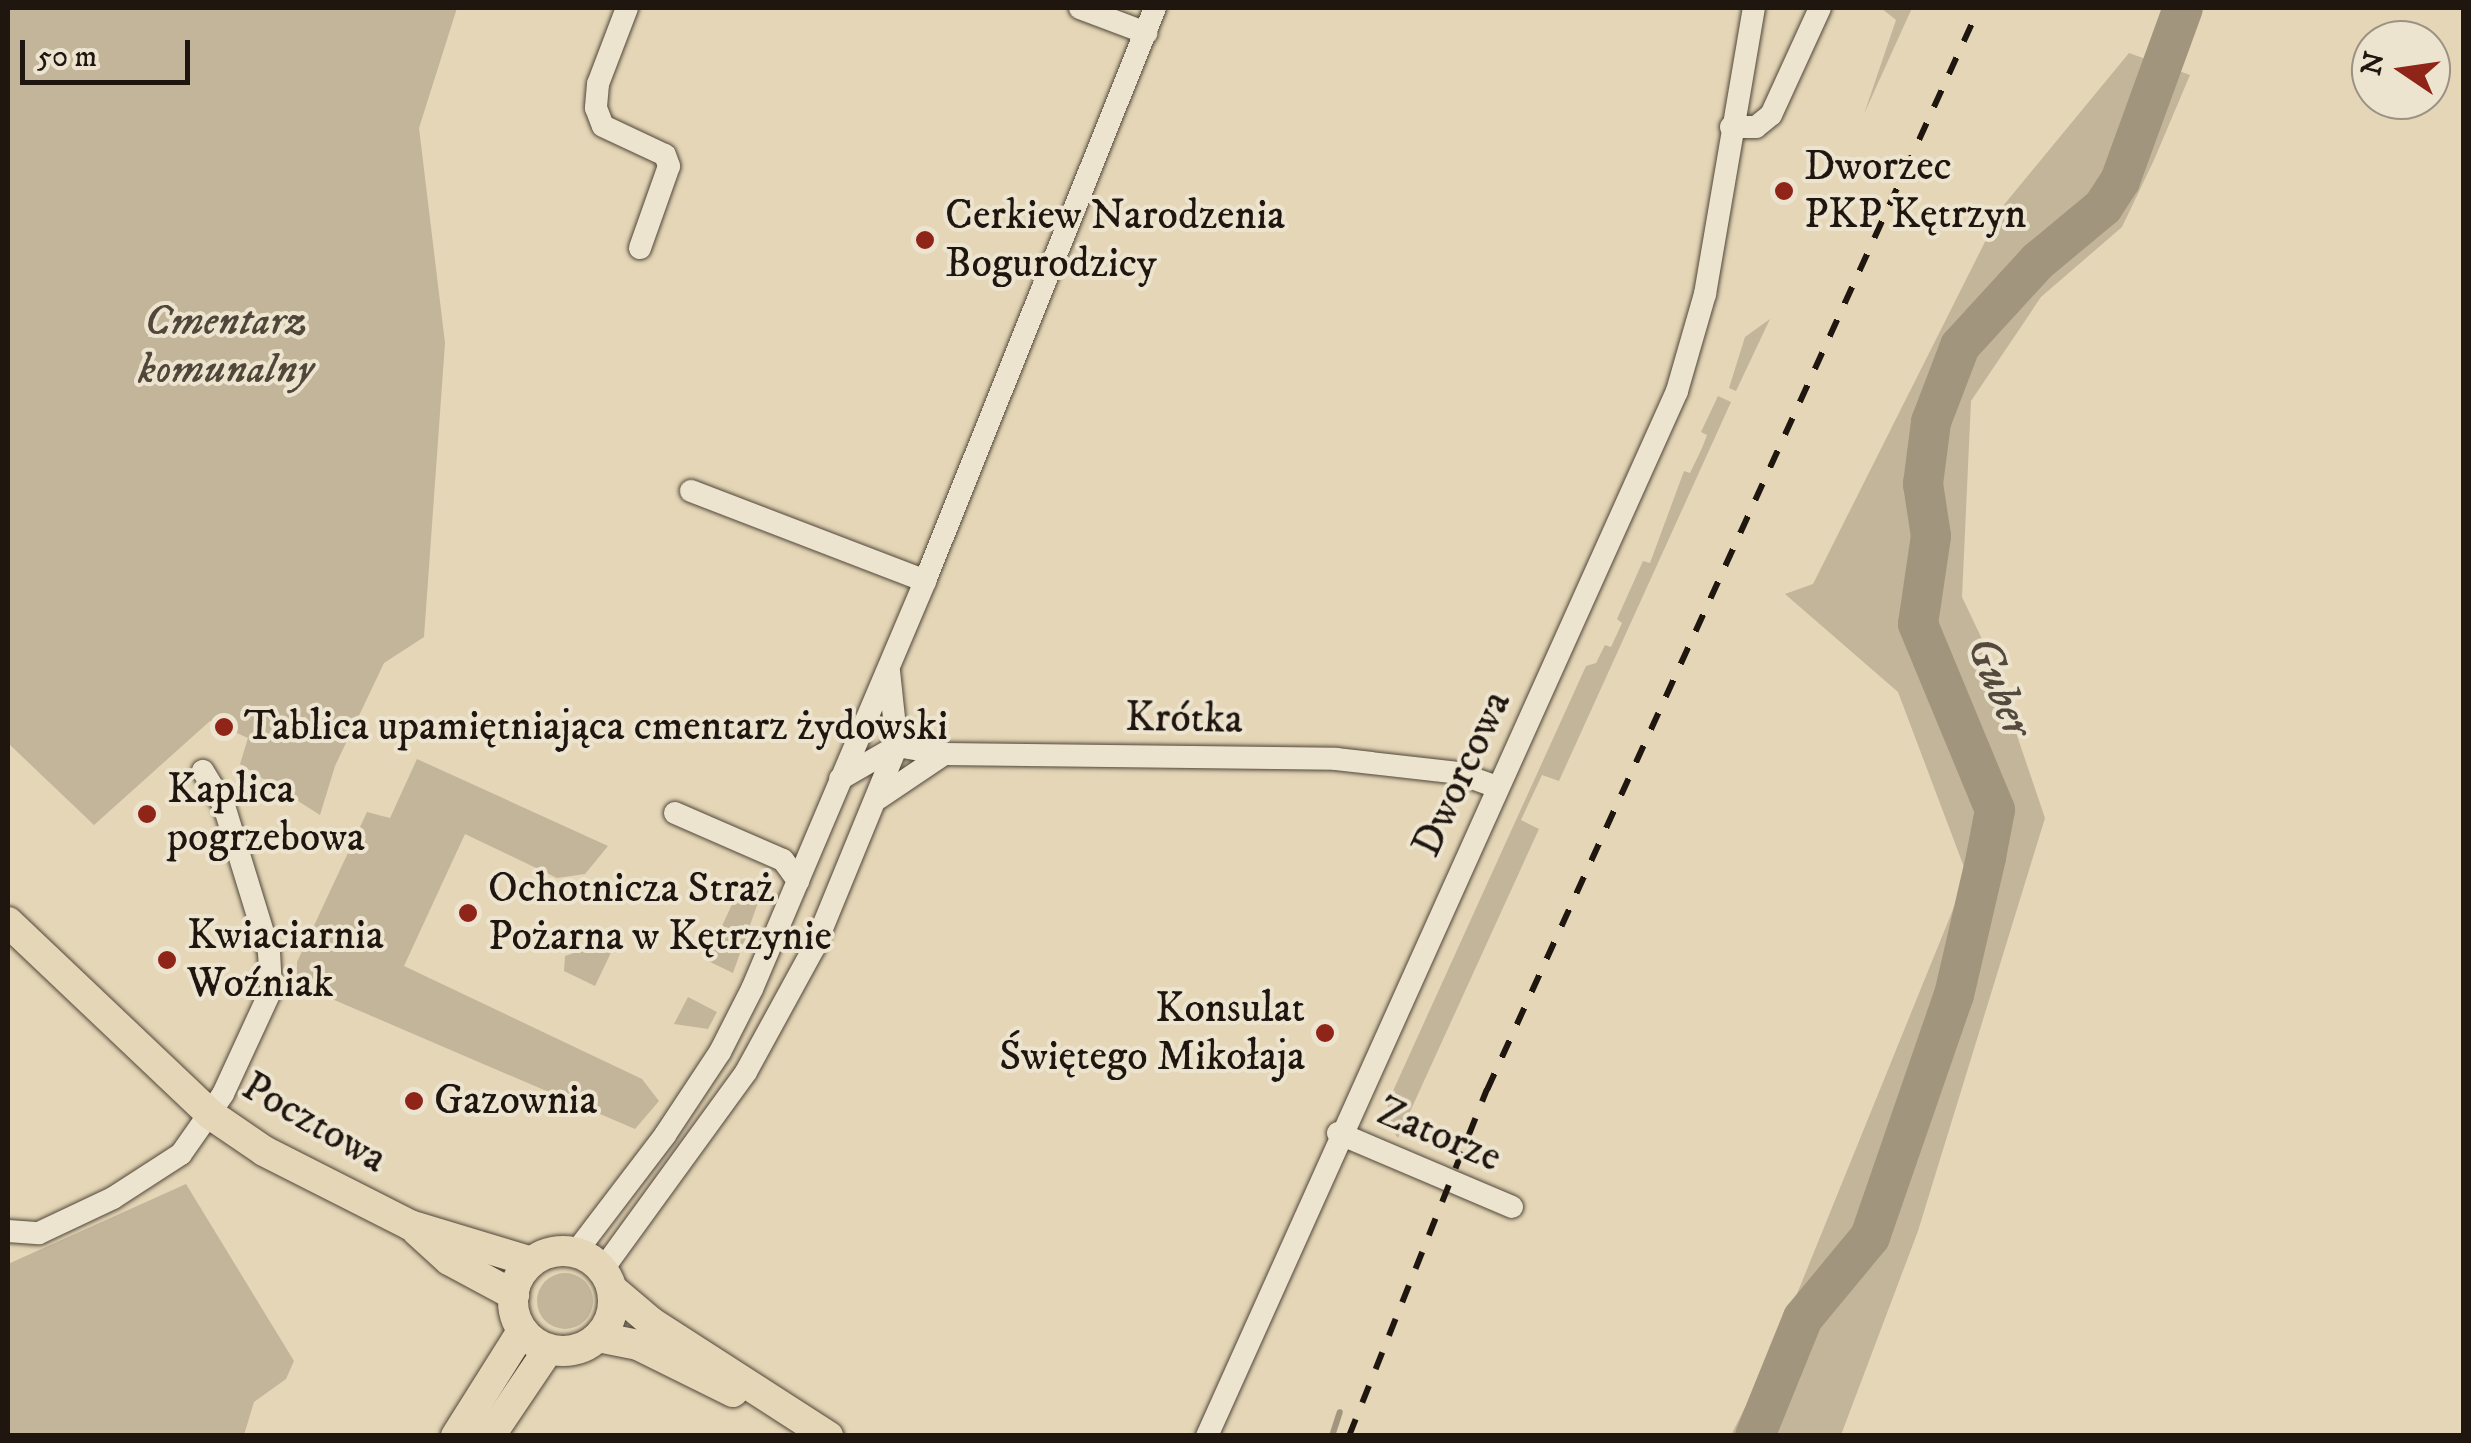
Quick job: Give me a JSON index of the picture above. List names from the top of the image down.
{
  "streets": {
    "main road": ["Pocztowa"],
    "street": ["Krótka", "Dworcowa", "Zatorze"]
  },
  "crossings": [
    ["Krótka", "Dworcowa"],
    ["Dworcowa", "Zatorze"]
  ],
  "water": ["Guber"],
  "parks": ["Cmentarz komunalny"],
  "places": [
    "Dworzec PKP Kętrzyn",
    "Cerkiew Narodzenia Bogurodzicy",
    "Tablica upamiętniająca cmentarz żydowski",
    "Kaplica pogrzebowa",
    "Ochotnicza Straż Pożarna w Kętrzynie",
    "Kwiaciarnia Woźniak",
    "Konsulat Świętego Mikołaja",
    "Gazownia"
  ],
  "scale_bar": "50 m",
  "north": "left"
}
